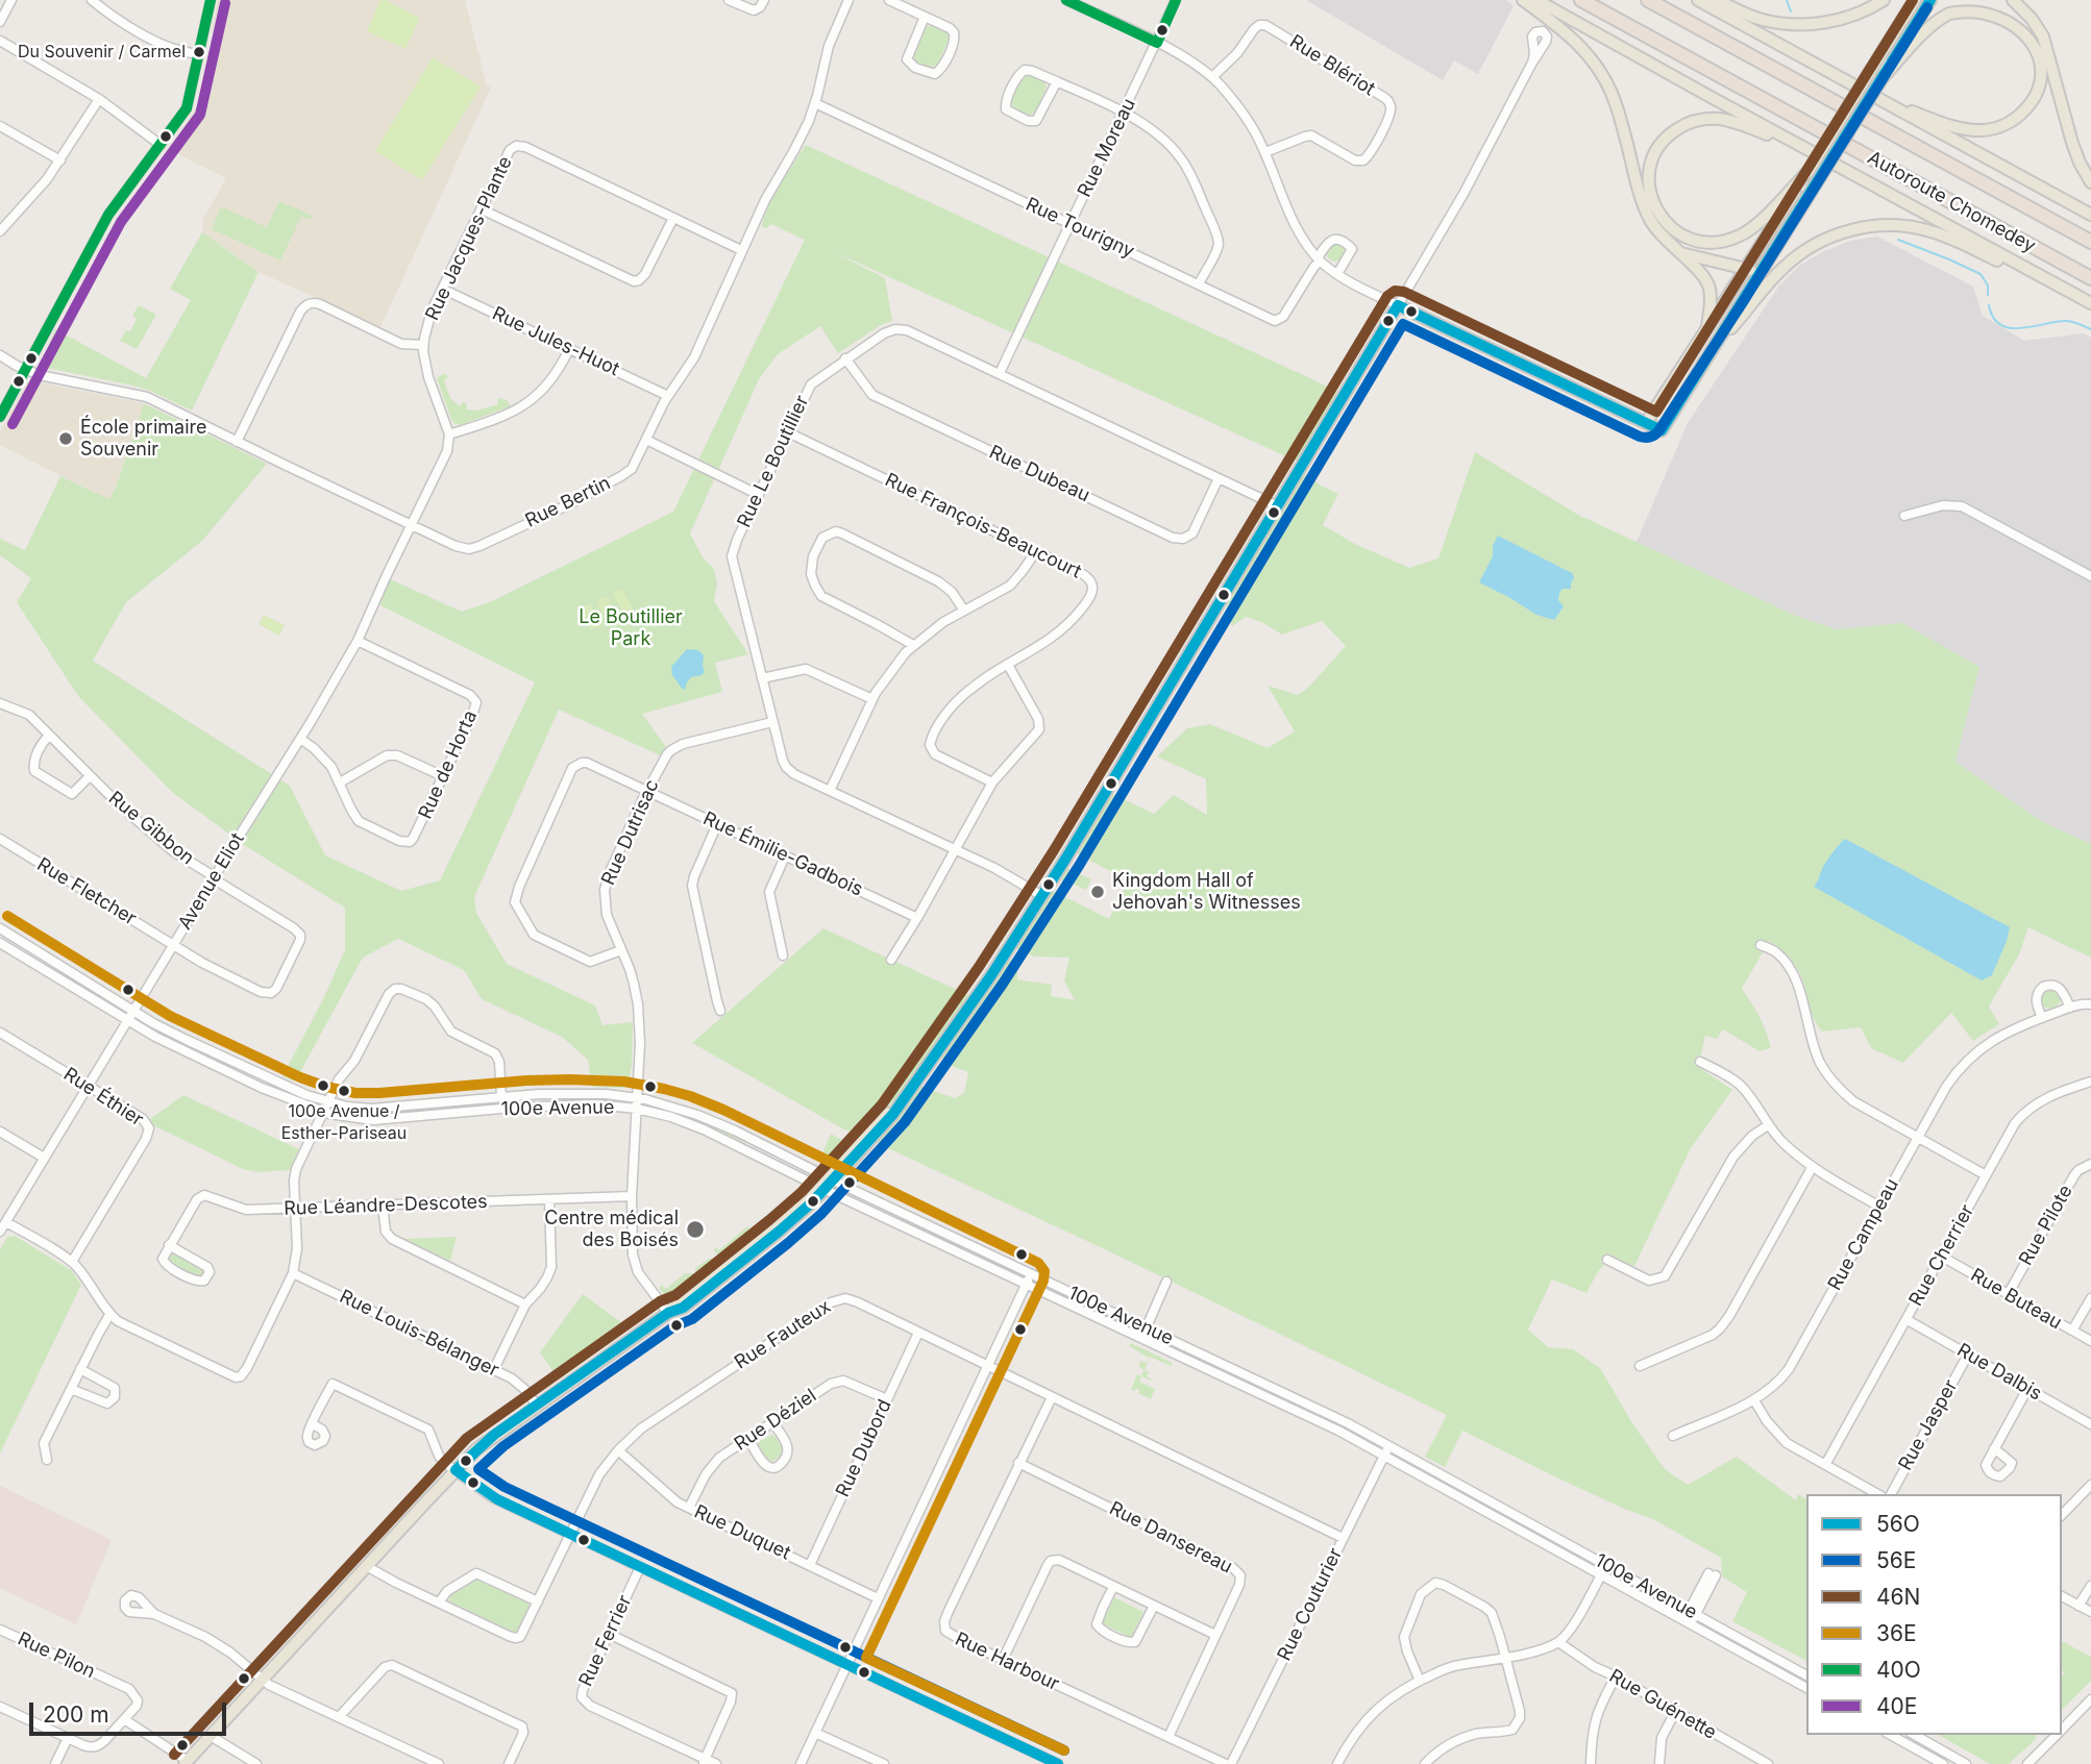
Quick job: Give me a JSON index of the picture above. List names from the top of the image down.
{
  "streets": {
    "highway": ["Autoroute Chomedey"],
    "street": [
      "Rue Blériot",
      "Rue Moreau",
      "Rue Tourigny",
      "Rue Jacques-Plante",
      "Rue Jules-Huot",
      "Rue Le Boutillier",
      "Rue Dubeau",
      "Rue Bertin",
      "Rue François-Beaucourt",
      "Rue de Horta",
      "Rue Gibbon",
      "Rue Dutrisac",
      "Rue Émilie-Gadbois",
      "Avenue Eliot",
      "Rue Fletcher",
      "Rue Éthier",
      "100e Avenue",
      "Rue Léandre-Descotes",
      "Rue Pilote",
      "Rue Campeau",
      "Rue Cherrier",
      "Rue Buteau",
      "Rue Louis-Bélanger",
      "Rue Fauteux",
      "Rue Dalbis",
      "Rue Déziel",
      "Rue Jasper",
      "Rue Dubord",
      "Rue Duquet",
      "Rue Dansereau",
      "Rue Couturier",
      "Rue Ferrier",
      "Rue Pilon",
      "Rue Harbour",
      "Rue Guénette"
    ]
  },
  "crossings": [
    ["Rue Moreau", "Rue Tourigny"],
    ["Rue Moreau", "Rue Le Boutillier"],
    ["Rue Tourigny", "Rue Bertin"],
    ["Rue Jacques-Plante", "Rue Jules-Huot"],
    ["Rue Jacques-Plante", "Rue Bertin"],
    ["Rue Jules-Huot", "Rue Bertin"],
    ["Rue Le Boutillier", "Rue Dubeau"],
    ["Rue Le Boutillier", "Rue François-Beaucourt"],
    ["Rue Le Boutillier", "Rue Dutrisac"],
    ["Rue Bertin", "Avenue Eliot"],
    ["Rue de Horta", "Avenue Eliot"],
    ["Rue Gibbon", "Avenue Eliot"],
    ["Rue Gibbon", "Rue Fletcher"],
    ["Rue Dutrisac", "Rue Émilie-Gadbois"],
    ["Rue Dutrisac", "100e Avenue"],
    ["Rue Dutrisac", "Rue Léandre-Descotes"],
    ["Avenue Eliot", "Rue Fletcher"],
    ["Avenue Eliot", "Rue Éthier"],
    ["Avenue Eliot", "100e Avenue"],
    ["100e Avenue", "Rue Couturier"],
    ["Rue Pilote", "Rue Buteau"],
    ["Rue Cherrier", "Rue Buteau"],
    ["Rue Cherrier", "Rue Dalbis"],
    ["Rue Fauteux", "Rue Dubord"],
    ["Rue Fauteux", "Rue Duquet"],
    ["Rue Fauteux", "Rue Couturier"],
    ["Rue Fauteux", "Rue Harbour"],
    ["Rue Dalbis", "Rue Jasper"],
    ["Rue Déziel", "Rue Dubord"],
    ["Rue Déziel", "Rue Duquet"],
    ["Rue Dubord", "Rue Duquet"],
    ["Rue Dansereau", "Rue Harbour"],
    ["Rue Couturier", "Rue Harbour"]
  ],
  "parks": ["Le Boutillier Park"],
  "places": [
    "Du Souvenir / Carmel",
    "École primaire Souvenir",
    "Kingdom Hall of Jehovah's Witnesses",
    "100e Avenue / Esther-Pariseau",
    "Centre médical des Boisés"
  ],
  "lines": [
    "transit line 56O",
    "transit line 46N",
    "transit line 40O",
    "transit line 40E",
    "transit line 56E",
    "transit line 36E"
  ],
  "legend": [
    "56O",
    "56E",
    "46N",
    "36E",
    "40O",
    "40E"
  ],
  "scale_bar": "200 m"
}
